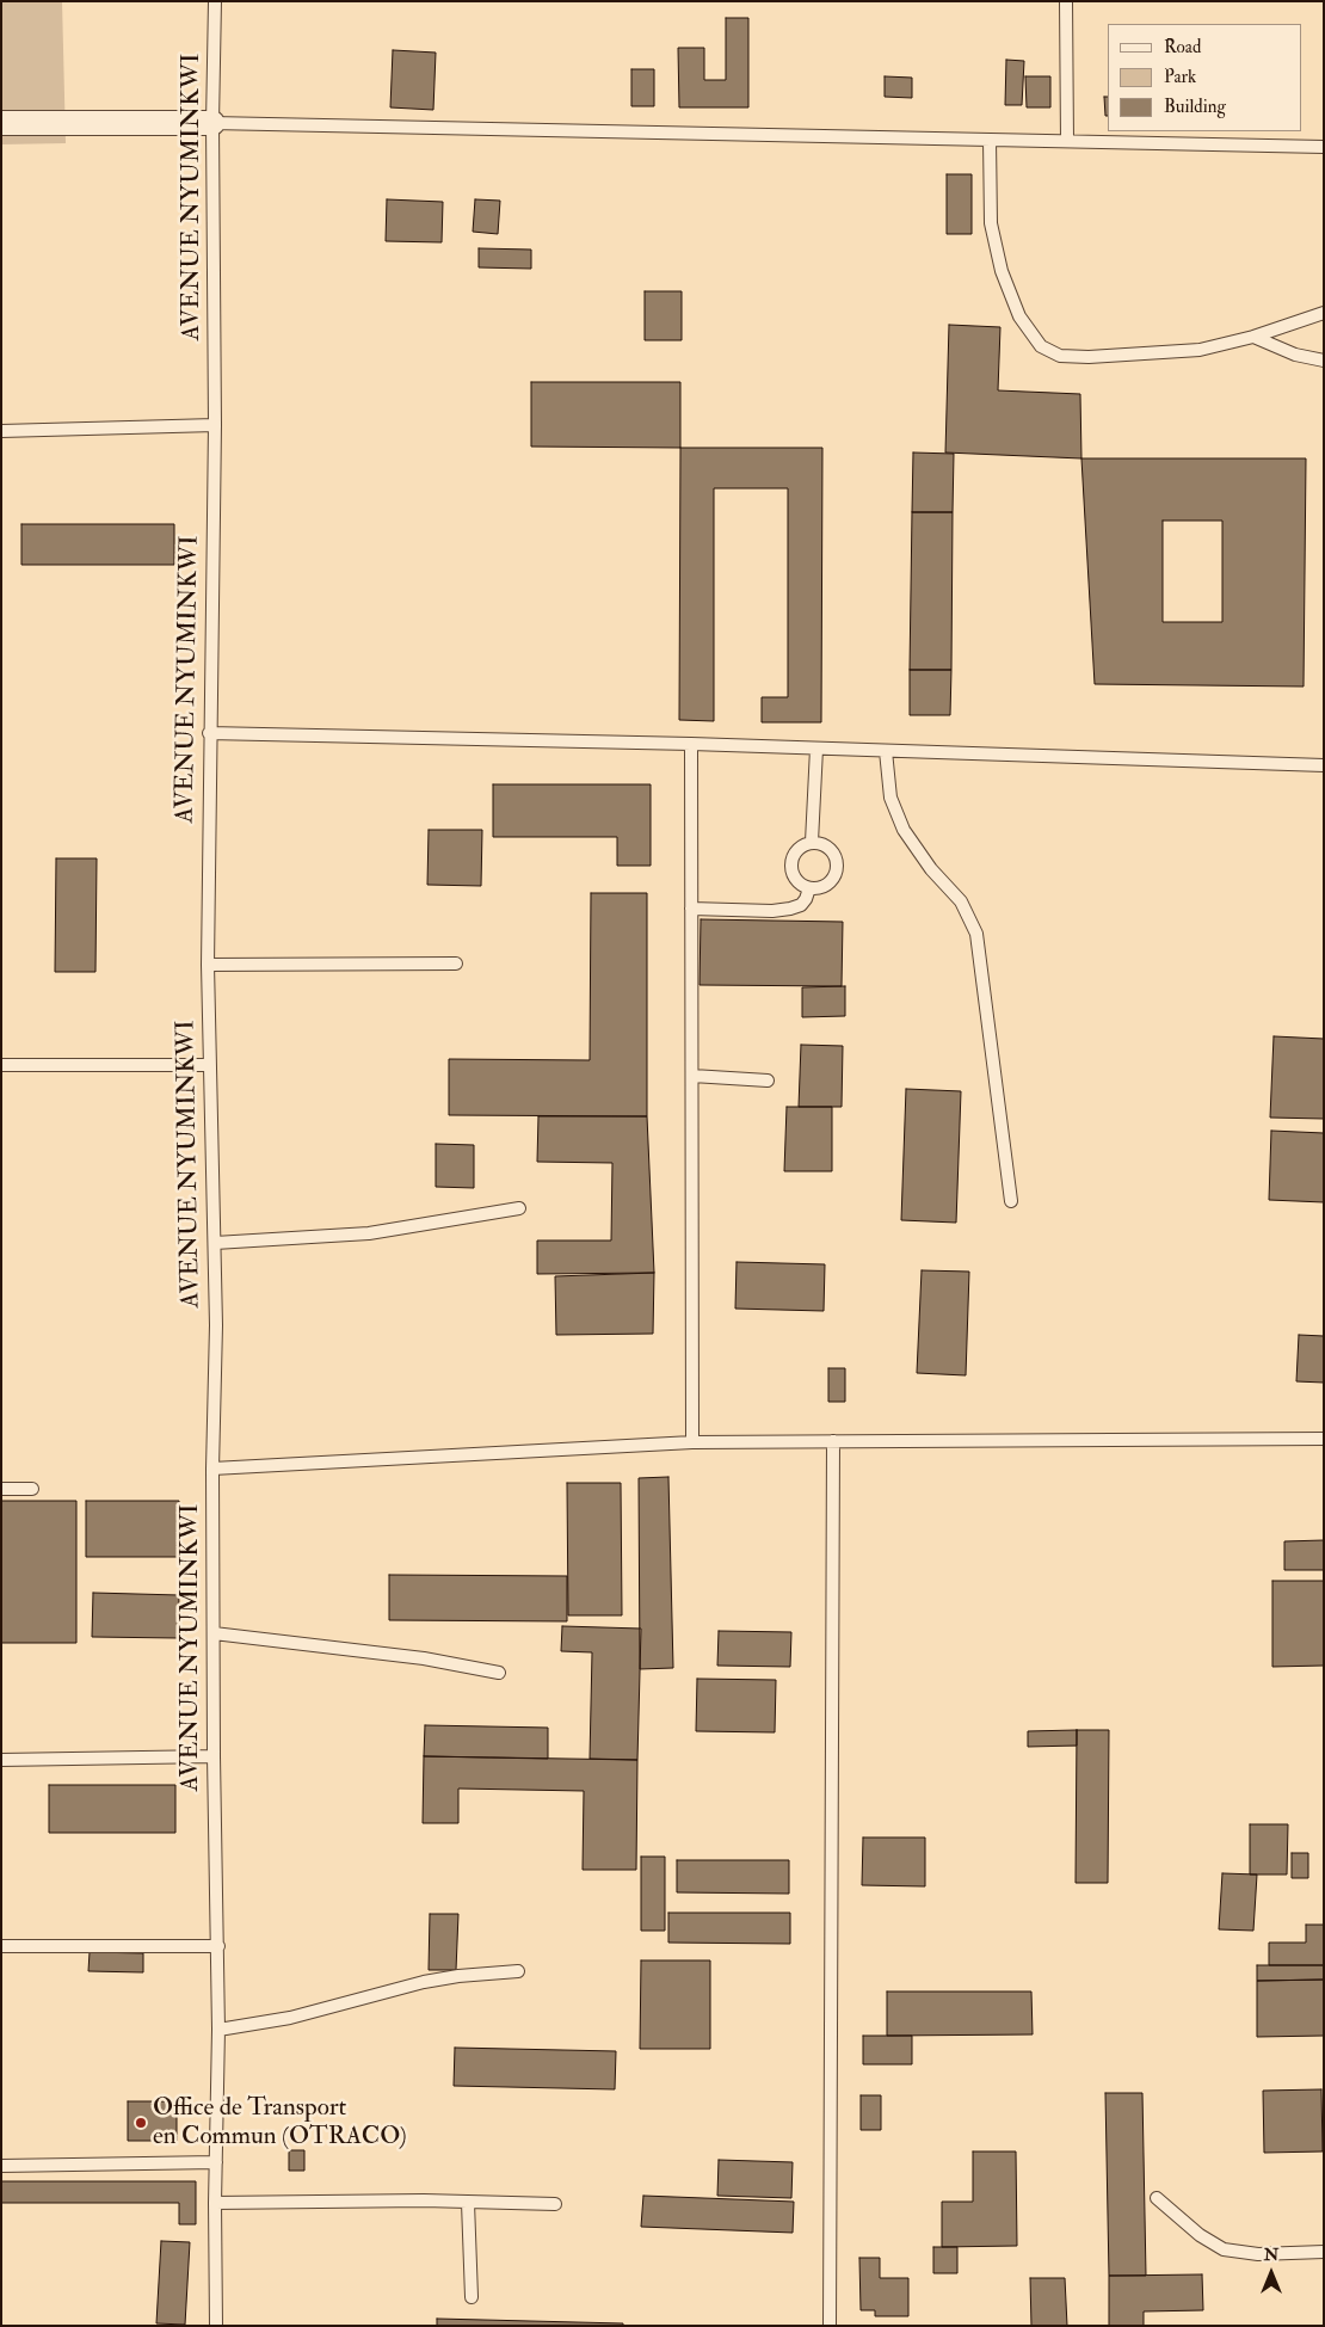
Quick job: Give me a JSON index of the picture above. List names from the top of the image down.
{
  "streets": {
    "lane": ["AVENUE NYUMINKWI"]
  },
  "places": ["Office de Transport en Commun (OTRACO)"],
  "legend": ["Road", "Park", "Building"],
  "north": "top"
}
